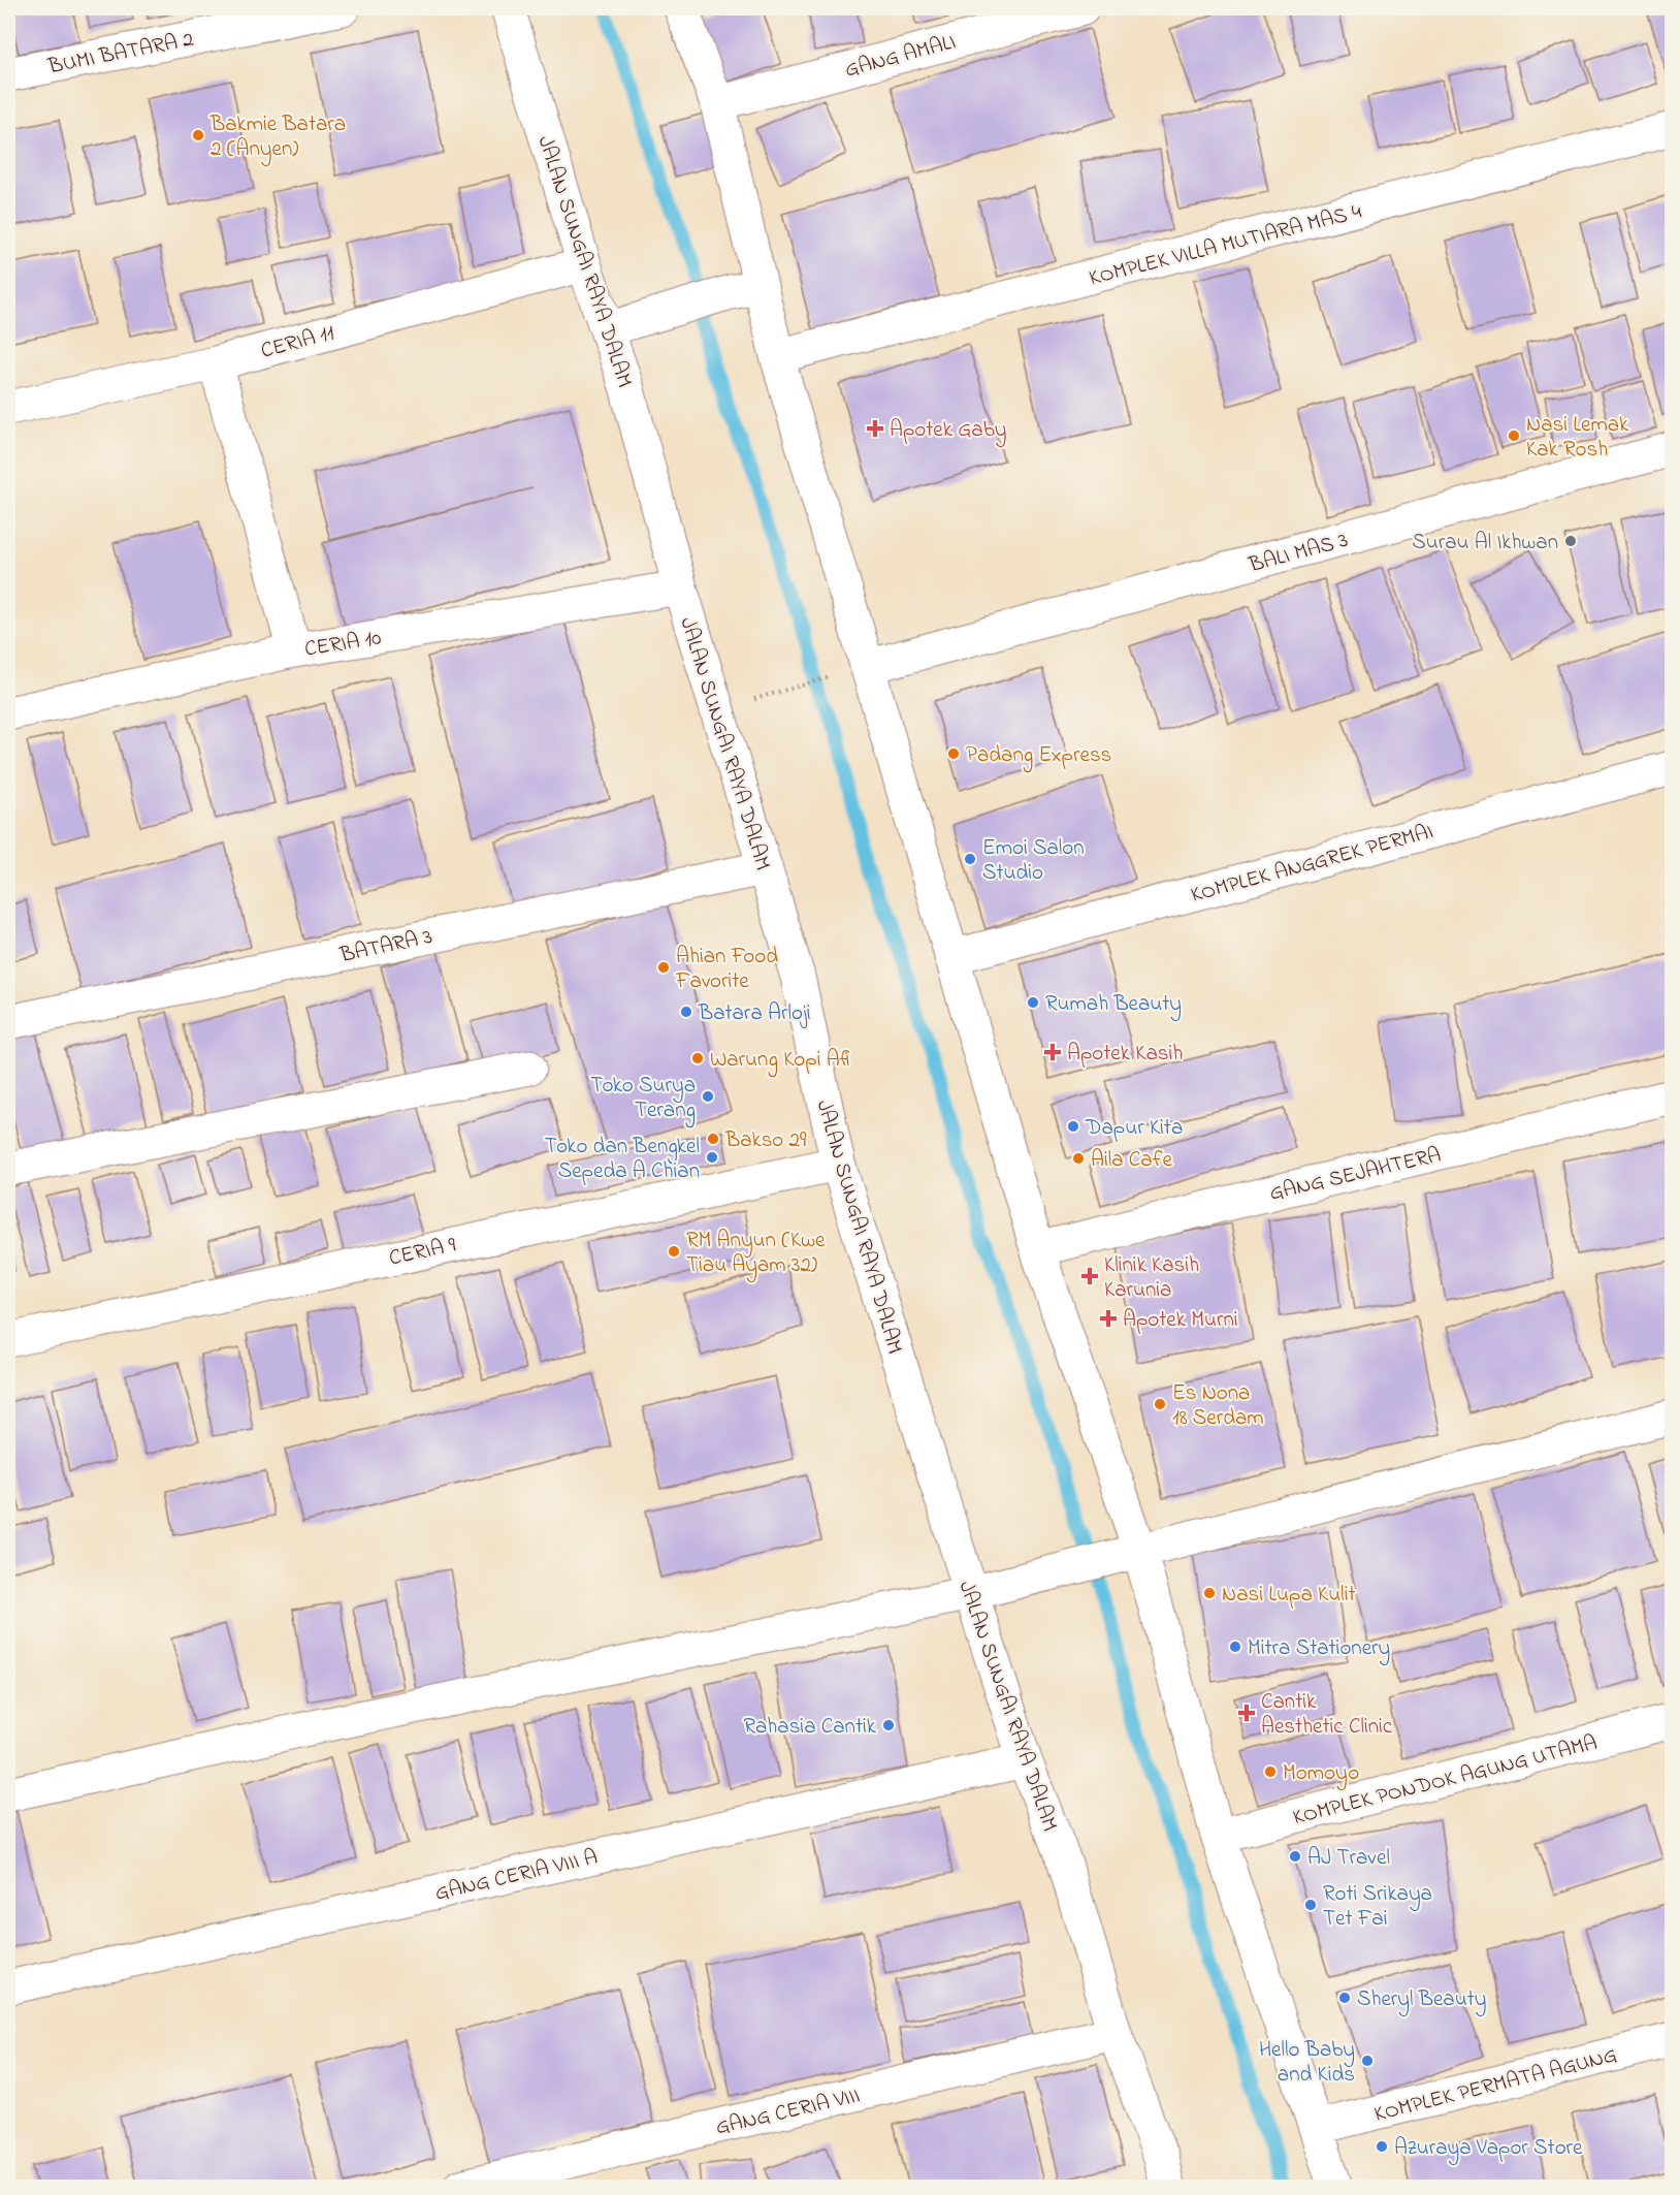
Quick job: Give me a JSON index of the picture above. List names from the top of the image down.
{
  "streets": {
    "street": [
      "BUMI BATARA 2",
      "GANG AMALI",
      "KOMPLEK VILLA MUTIARA MAS 4",
      "JALAN SUNGAI RAYA DALAM",
      "CERIA 11",
      "BALI MAS 3",
      "CERIA 10",
      "KOMPLEK ANGGREK PERMAI",
      "BATARA 3",
      "GANG SEJAHTERA",
      "CERIA 9",
      "KOMPLEK PONDOK AGUNG UTAMA",
      "GANG CERIA VIII A",
      "KOMPLEK PERMATA AGUNG",
      "GANG CERIA VIII"
    ]
  },
  "crossings": [
    ["JALAN SUNGAI RAYA DALAM", "CERIA 11"],
    ["JALAN SUNGAI RAYA DALAM", "CERIA 10"],
    ["JALAN SUNGAI RAYA DALAM", "BATARA 3"],
    ["JALAN SUNGAI RAYA DALAM", "CERIA 9"],
    ["JALAN SUNGAI RAYA DALAM", "GANG CERIA VIII A"],
    ["JALAN SUNGAI RAYA DALAM", "GANG CERIA VIII"]
  ],
  "places": {
    "other": [
      "Bakmie Batara 2 (Anyen)",
      "Nasi Lemak Kak Rosh",
      "Surau Al Ikhwan",
      "Padang Express",
      "Emoi Salon Studio",
      "Ahian Food Favorite",
      "Rumah Beauty",
      "Batara Arloji",
      "Warung Kopi Afi",
      "Toko Surya Terang",
      "Dapur Kita",
      "Bakso 29",
      "Toko dan Bengkel Sepeda A Chian",
      "Aila Cafe",
      "RM Anyun (Kwe Tiau Ayam 32)",
      "Es Nona 18 Serdam",
      "Nasi Lupa Kulit",
      "Mitra Stationery",
      "Rahasia Cantik",
      "Momoyo",
      "AJ Travel",
      "Roti Srikaya Tet Fai",
      "Sheryl Beauty",
      "Hello Baby and Kids",
      "Azuraya Vapor Store"
    ],
    "health": [
      "Apotek Gaby",
      "Apotek Kasih",
      "Klinik Kasih Karunia",
      "Apotek Murni",
      "Cantik Aesthetic Clinic"
    ]
  }
}
